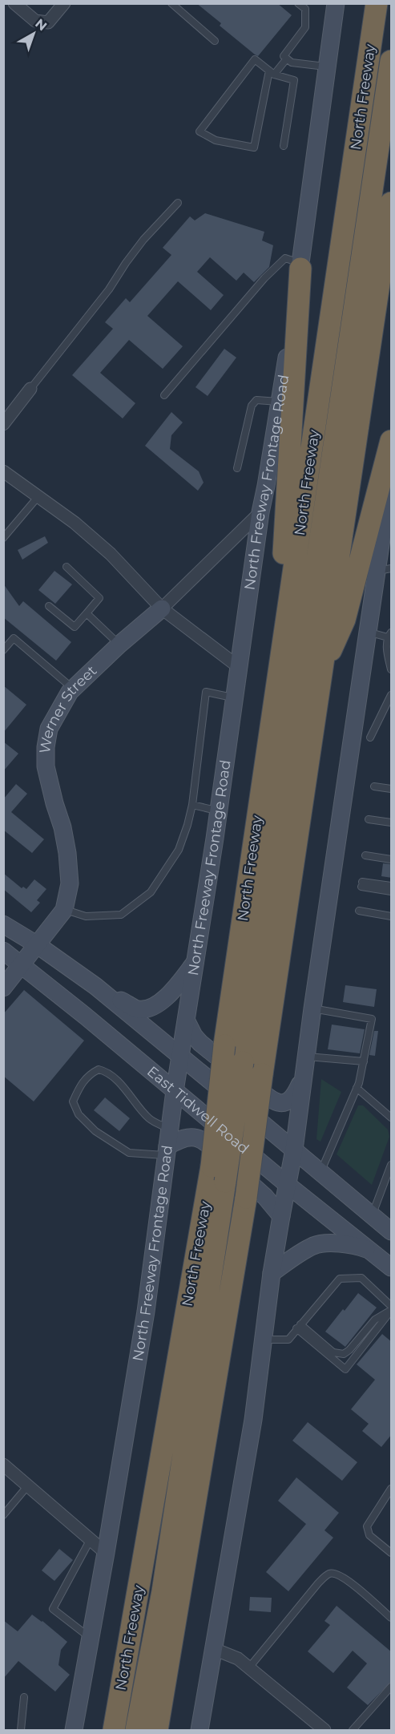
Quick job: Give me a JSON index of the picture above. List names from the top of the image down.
{
  "streets": {
    "highway": ["North Freeway"],
    "main road": ["North Freeway Frontage Road", "Werner Street", "East Tidwell Road"]
  },
  "crossings": [
    ["North Freeway Frontage Road", "Werner Street"],
    ["North Freeway Frontage Road", "East Tidwell Road"],
    ["Werner Street", "East Tidwell Road"]
  ],
  "north": "top right"
}
